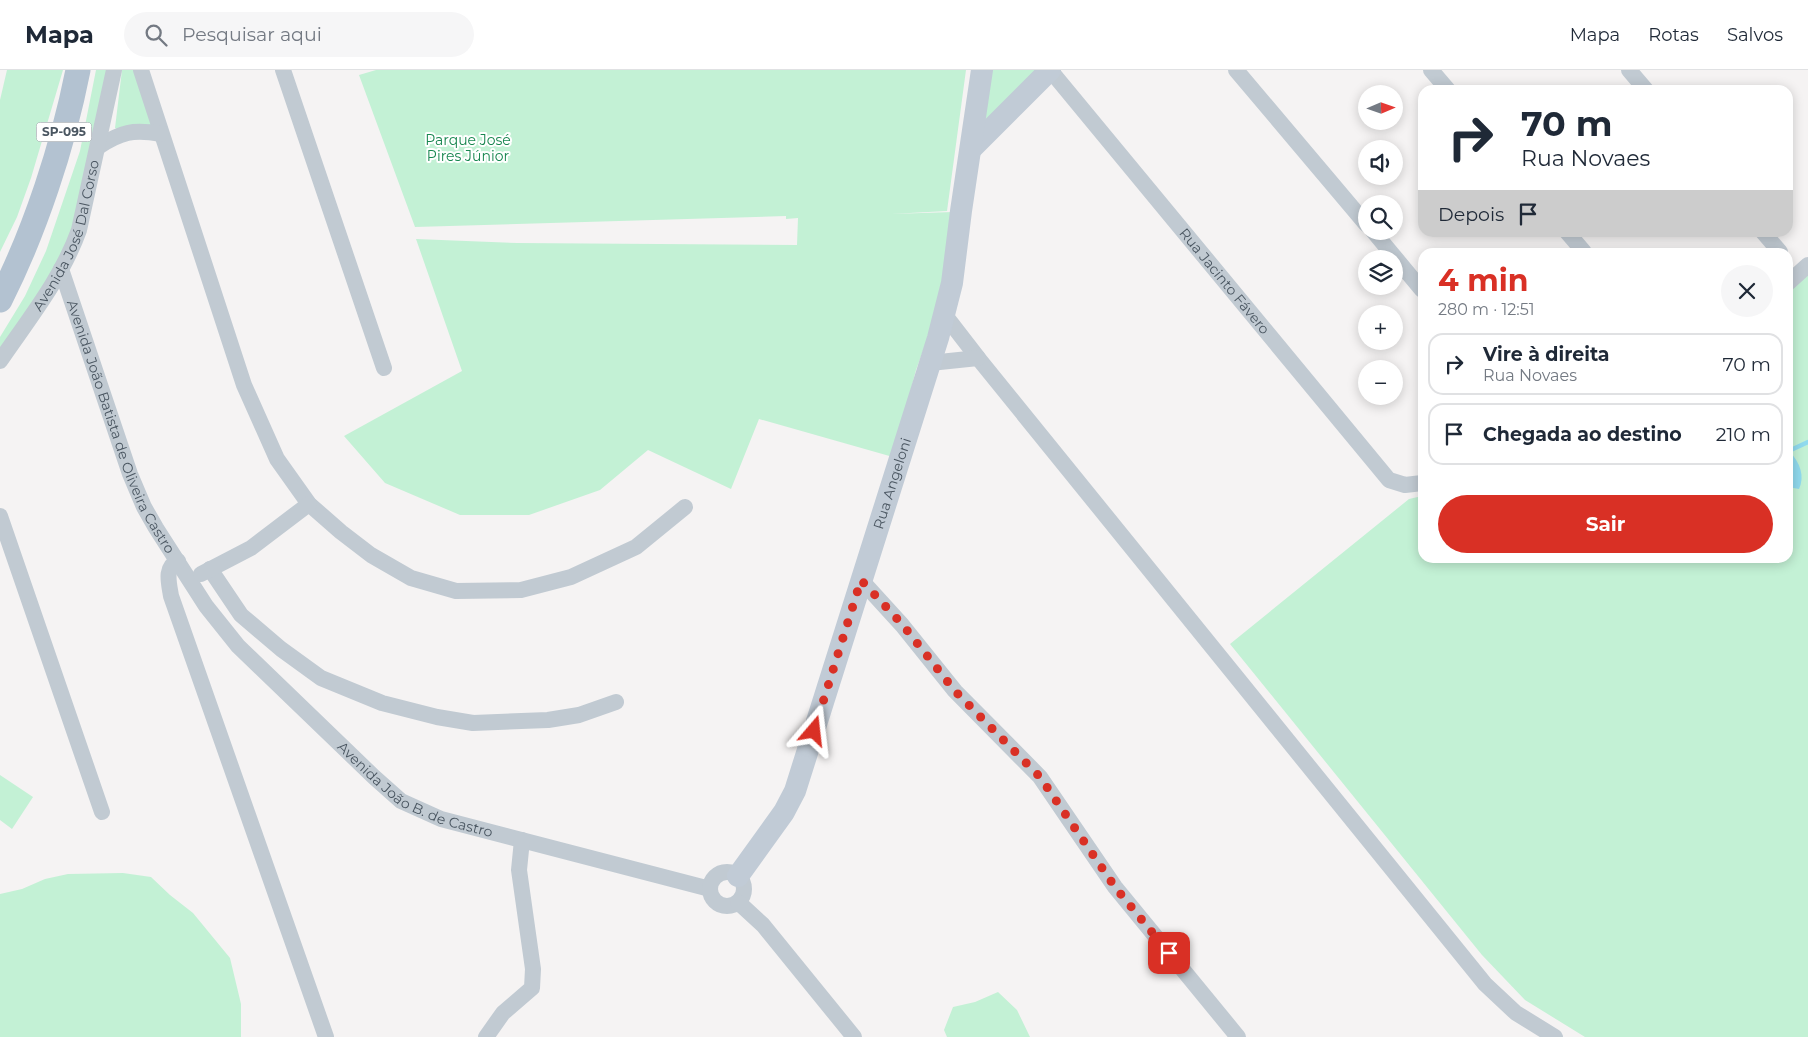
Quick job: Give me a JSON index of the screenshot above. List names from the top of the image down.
{
  "streets": {
    "main road": ["SP-095"],
    "street": [
      "Avenida José Dal Corso",
      "Rua Jacinto Fávero",
      "Avenida João Batista de Oliveira Castro",
      "Rua Angeloni",
      "Avenida João B. de Castro"
    ]
  },
  "crossings": [
    ["Avenida José Dal Corso", "Avenida João Batista de Oliveira Castro"],
    ["Avenida João Batista de Oliveira Castro", "Avenida João B. de Castro"],
    ["Rua Angeloni", "Avenida João B. de Castro"]
  ],
  "parks": ["Parque José Pires Júnior"],
  "north": "right",
  "page": {
    "header": "Mapa",
    "search": "Pesquisar aqui",
    "nav": ["Mapa", "Rotas", "Salvos"],
    "map_buttons": ["+", "−"],
    "turn": ["70 m", "Rua Novaes"],
    "then": "Depois",
    "heading": ["4 min", "280 m · 12:51"],
    "list": [
      {
        "name": "Vire à direita",
        "note": "Rua Novaes",
        "value": "70 m"
      },
      {
        "name": "Chegada ao destino",
        "value": "210 m"
      }
    ],
    "buttons": "Sair"
  }
}
